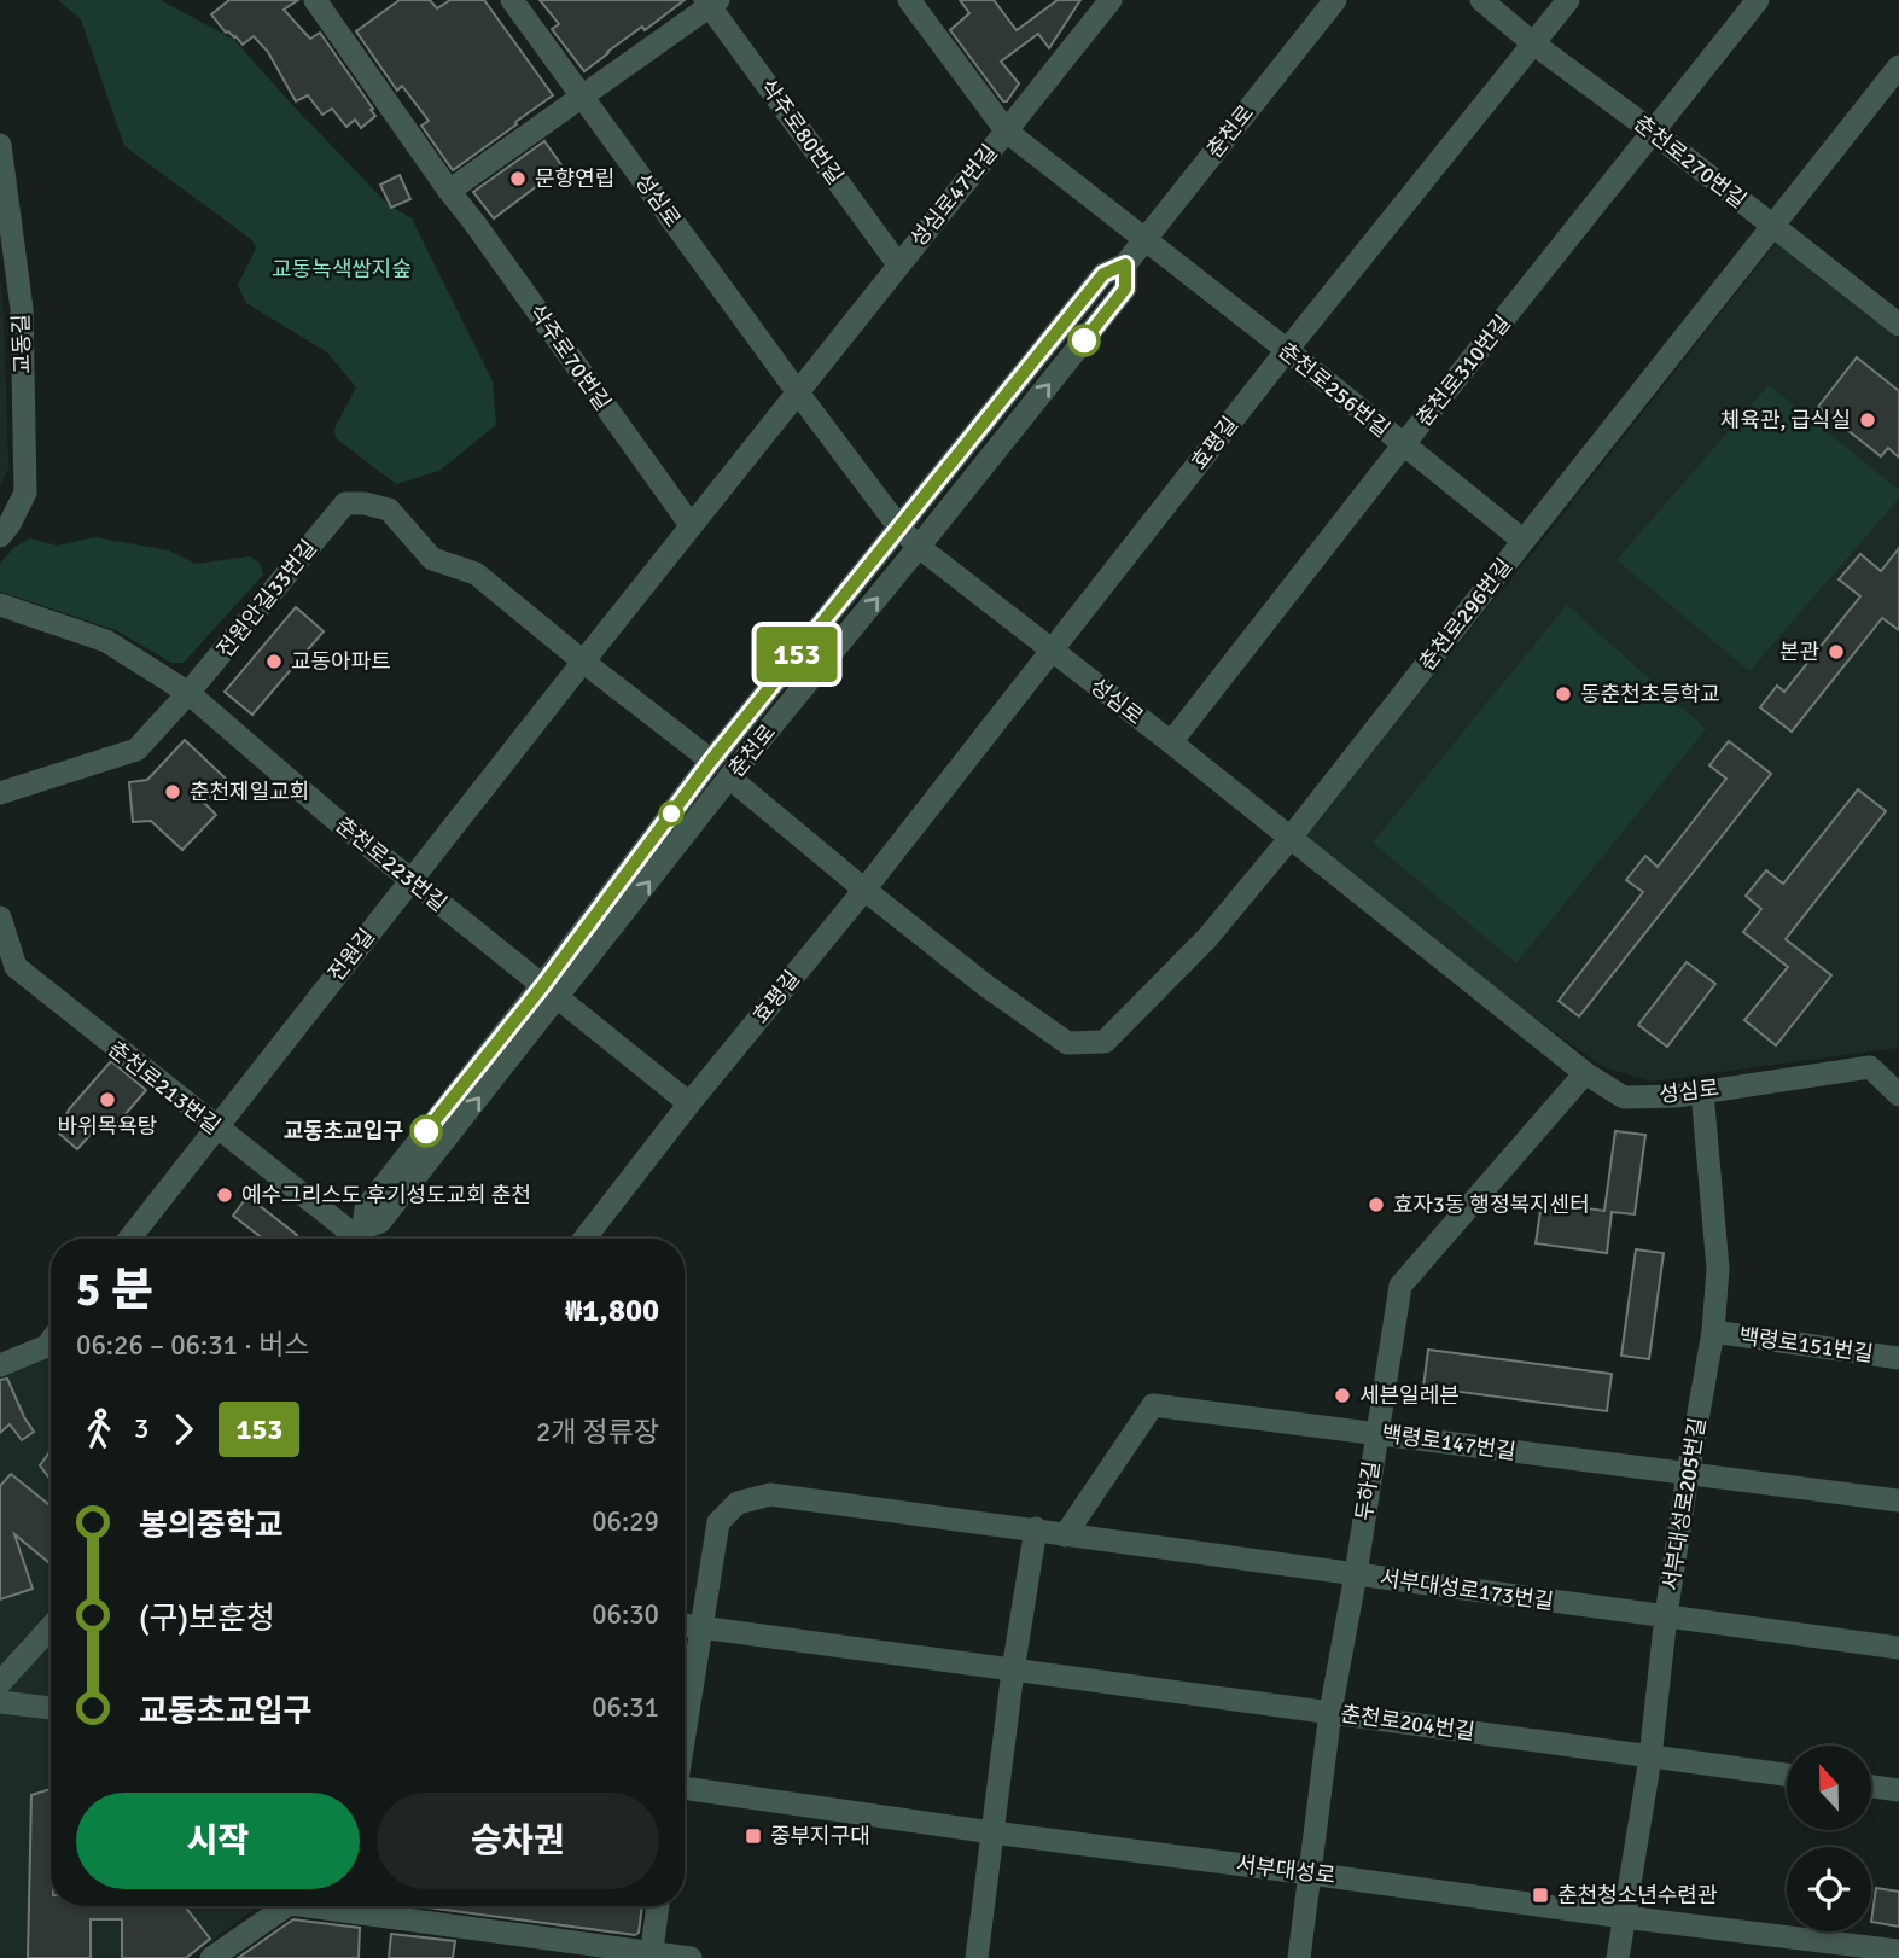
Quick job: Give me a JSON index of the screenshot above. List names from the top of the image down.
{
  "streets": {
    "street": [
      "삭주로80번길",
      "춘천로",
      "춘천로270번길",
      "성심로47번길",
      "성심로",
      "교동길",
      "삭주로70번길",
      "춘천로310번길",
      "춘천로256번길",
      "효평길",
      "전원안길33번길",
      "춘천로296번길",
      "춘천로223번길",
      "전원길",
      "춘천로213번길",
      "백령로151번길",
      "백령로147번길",
      "두하길",
      "서부대성로205번길",
      "서부대성로173번길",
      "춘천로204번길",
      "서부대성로"
    ]
  },
  "crossings": [
    ["삭주로80번길", "성심로47번길"],
    ["춘천로", "성심로"],
    ["춘천로", "춘천로256번길"],
    ["춘천로", "춘천로223번길"],
    ["춘천로270번길", "춘천로310번길"],
    ["춘천로270번길", "효평길"],
    ["춘천로270번길", "춘천로296번길"],
    ["성심로47번길", "성심로"],
    ["성심로47번길", "춘천로256번길"],
    ["성심로47번길", "전원길"],
    ["성심로", "춘천로310번길"],
    ["성심로", "효평길"],
    ["성심로", "춘천로296번길"],
    ["성심로", "전원길"],
    ["성심로", "두하길"],
    ["성심로", "서부대성로205번길"],
    ["삭주로70번길", "전원길"],
    ["춘천로310번길", "춘천로256번길"],
    ["춘천로256번길", "효평길"],
    ["춘천로256번길", "춘천로296번길"],
    ["효평길", "춘천로296번길"],
    ["전원안길33번길", "춘천로223번길"],
    ["전원안길33번길", "전원길"],
    ["춘천로223번길", "전원길"],
    ["전원길", "춘천로213번길"],
    ["백령로151번길", "서부대성로205번길"],
    ["백령로147번길", "두하길"],
    ["백령로147번길", "서부대성로205번길"],
    ["백령로147번길", "서부대성로173번길"],
    ["두하길", "서부대성로173번길"],
    ["두하길", "춘천로204번길"],
    ["두하길", "서부대성로"],
    ["서부대성로205번길", "서부대성로173번길"],
    ["서부대성로205번길", "춘천로204번길"],
    ["서부대성로205번길", "서부대성로"],
    ["서부대성로173번길", "춘천로204번길"]
  ],
  "parks": ["교동녹색쌈지숲"],
  "places": {
    "other": [
      "문향연립",
      "체육관, 급식실",
      "본관",
      "교동아파트",
      "동춘천초등학교",
      "춘천제일교회",
      "바위목욕탕",
      "교동초교입구",
      "예수그리스도 후기성도교회 춘천",
      "효자3동 행정복지센터",
      "세븐일레븐"
    ],
    "transit": ["중부지구대", "춘천청소년수련관"]
  },
  "lines": ["bus line 153"],
  "north": "top",
  "page": {
    "on_map": "153",
    "heading": ["5 분", "06:26 – 06:31 · 버스", "₩1,800"],
    "legs": ["3", "153", "2개 정류장"],
    "list": [
      {
        "name": "봉의중학교",
        "value": "06:29"
      },
      {
        "name": "(구)보훈청",
        "value": "06:30"
      },
      {
        "name": "교동초교입구",
        "value": "06:31"
      }
    ],
    "buttons": ["시작", "승차권"]
  }
}
